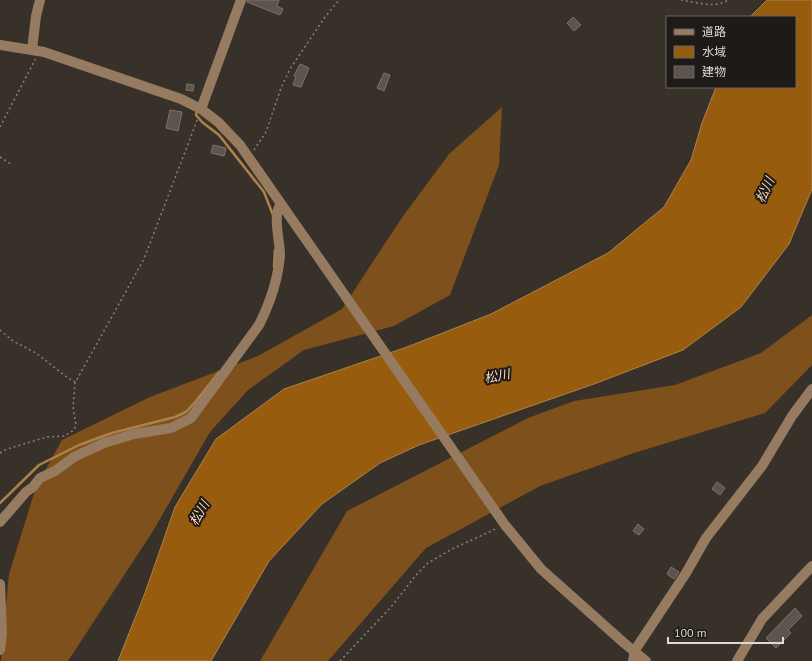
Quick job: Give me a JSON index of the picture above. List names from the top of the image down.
{
  "water": ["松川"],
  "legend": ["道路", "水域", "建物"],
  "scale_bar": "100 m"
}
